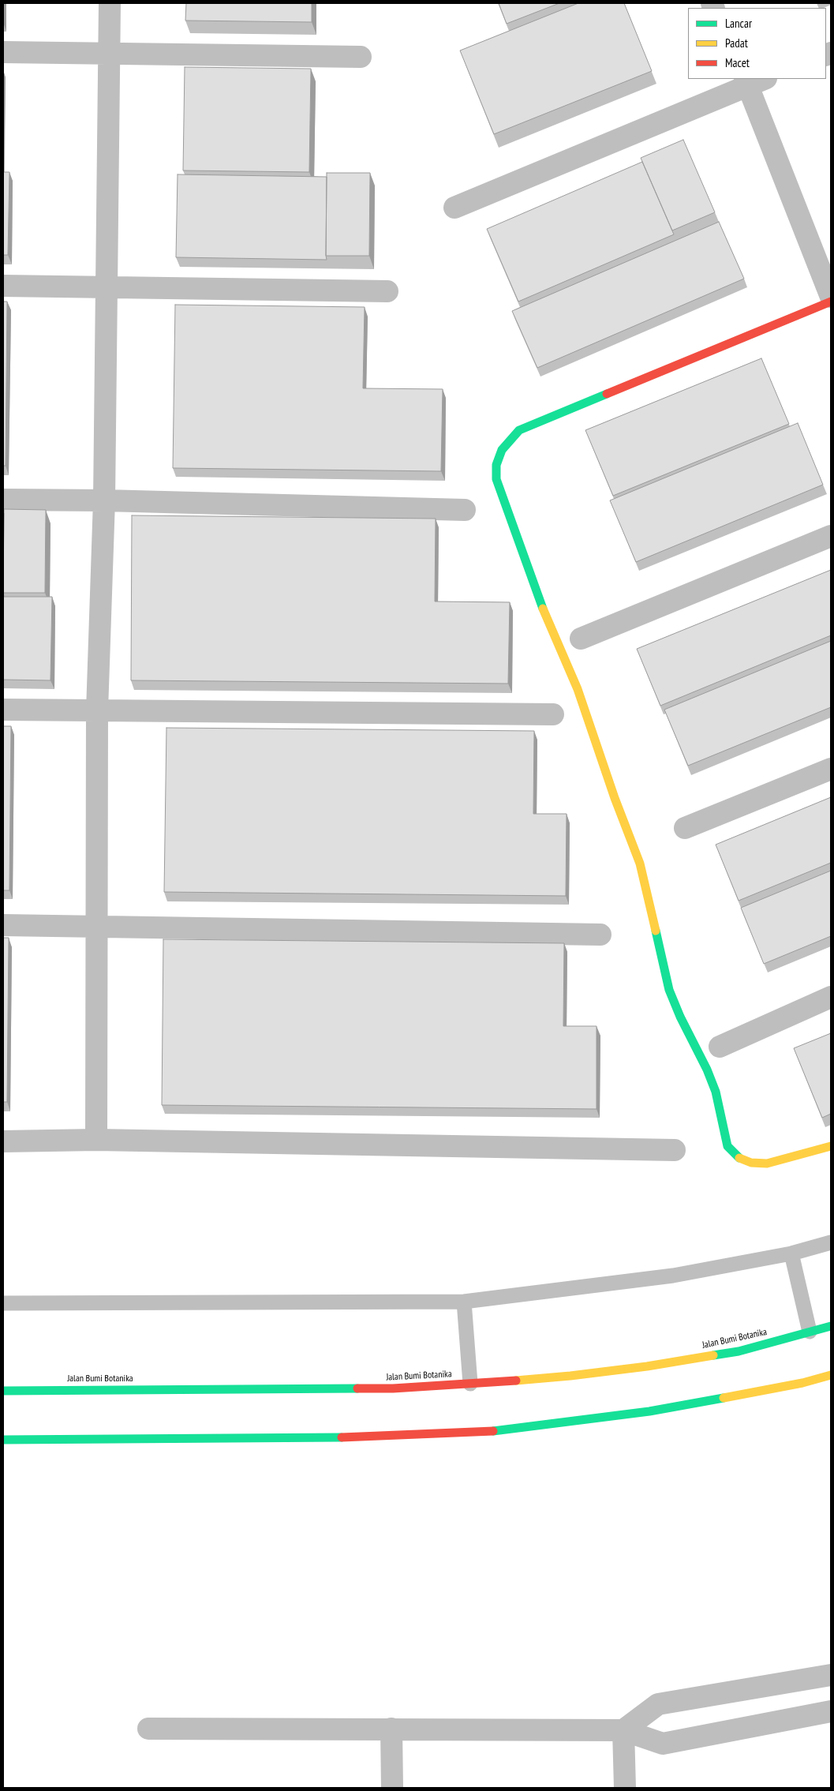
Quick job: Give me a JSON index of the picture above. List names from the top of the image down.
{
  "streets": {
    "main road": ["Jalan Bumi Botanika"]
  },
  "legend": ["Lancar", "Padat", "Macet"]
}
